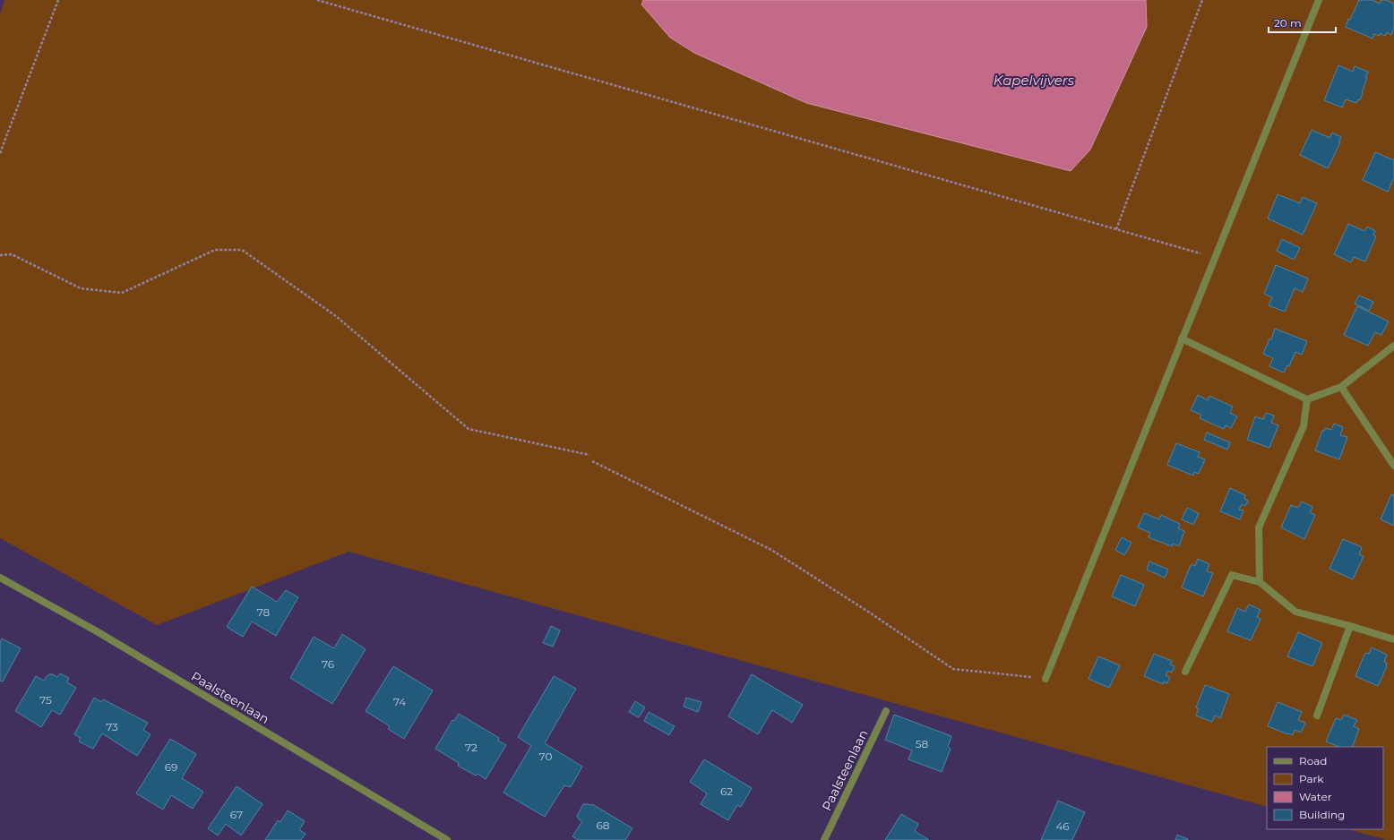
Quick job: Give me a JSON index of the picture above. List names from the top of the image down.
{
  "streets": {
    "street": ["Paalsteenlaan"]
  },
  "water": ["Kapelvijvers"],
  "house_numbers": [
    "78",
    "76",
    "75",
    "74",
    "73",
    "58",
    "72",
    "70",
    "69",
    "62",
    "67",
    "68",
    "46"
  ],
  "legend": [
    "Road",
    "Park",
    "Water",
    "Building"
  ],
  "scale_bar": "20 m"
}
